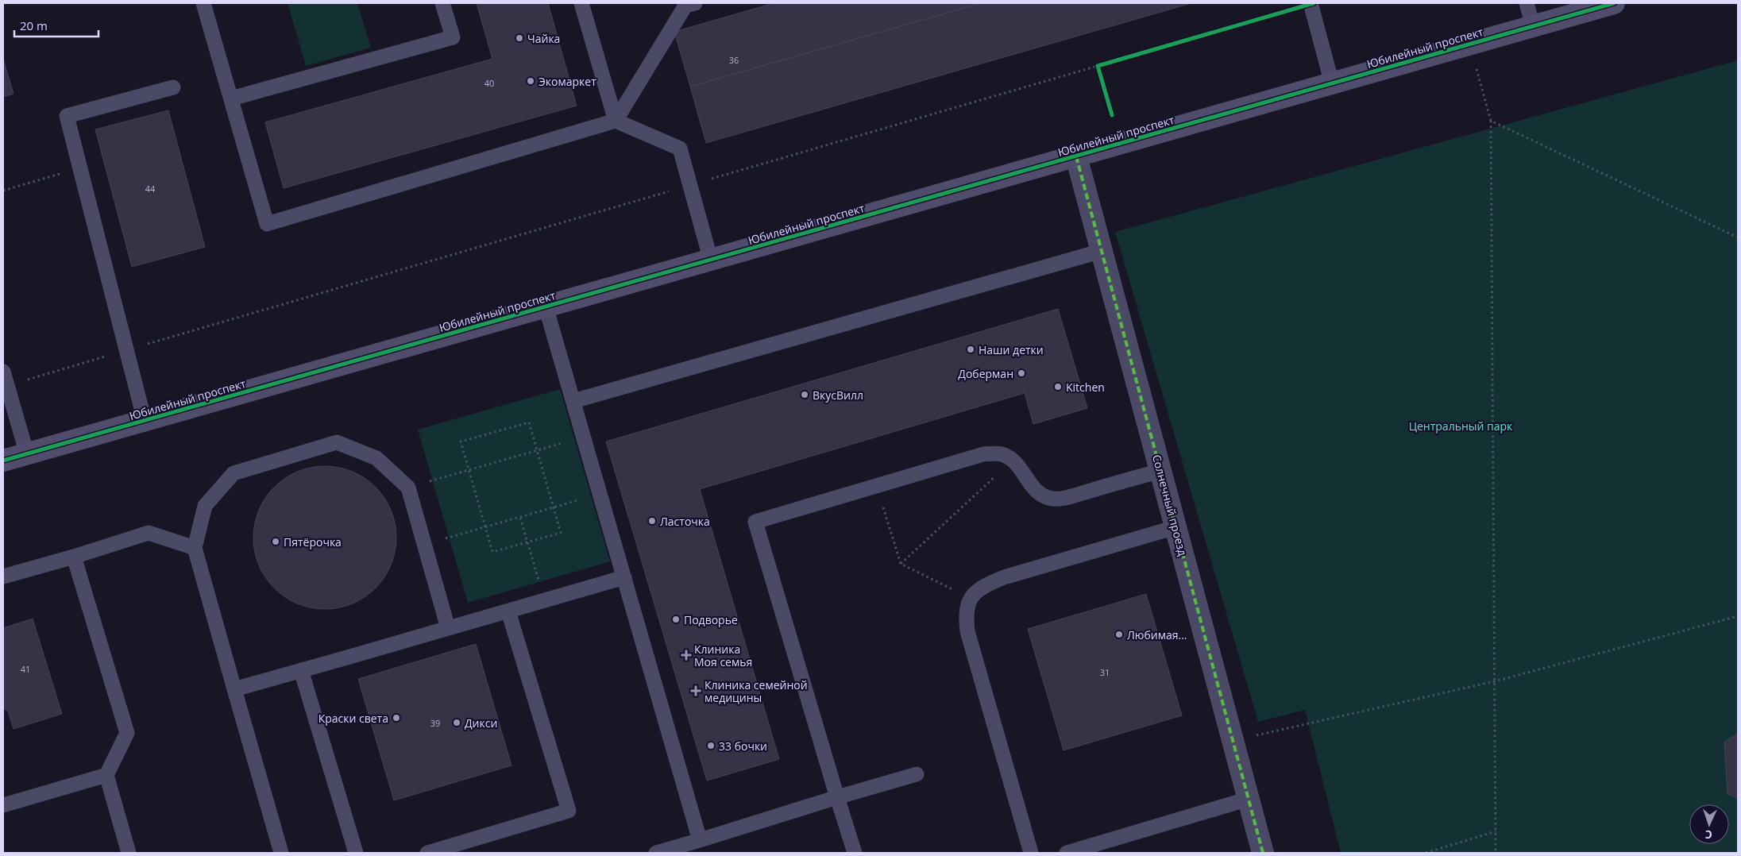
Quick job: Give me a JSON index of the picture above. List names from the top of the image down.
{
  "streets": {
    "street": ["Юбилейный проспект", "Солнечный проезд"]
  },
  "crossings": [
    ["Юбилейный проспект", "Солнечный проезд"]
  ],
  "parks": ["Центральный парк"],
  "places": {
    "other": [
      "Чайка",
      "Экомаркет",
      "Наши детки",
      "Доберман",
      "Kitchen",
      "ВкусВилл",
      "Ласточка",
      "Пятёрочка",
      "Подворье",
      "Любимая...",
      "Краски света",
      "Дикси",
      "33 бочки"
    ],
    "health": ["Клиника Моя семья", "Клиника семейной медицины"]
  },
  "house_numbers": [
    "36",
    "40",
    "44",
    "41",
    "31",
    "39"
  ],
  "scale_bar": "20 m",
  "north": "bottom"
}
